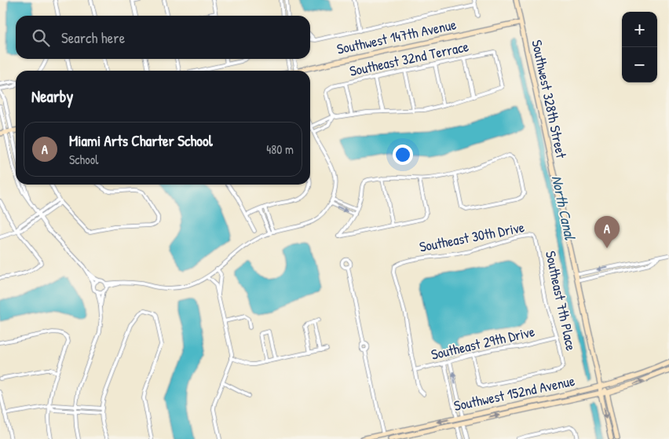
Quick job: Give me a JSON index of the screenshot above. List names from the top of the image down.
{
  "streets": {
    "street": [
      "Southwest 147th Avenue",
      "Southeast 32nd Terrace",
      "Southwest 328th Street",
      "Southeast 30th Drive",
      "Southeast 7th Place",
      "Southeast 29th Drive",
      "Southwest 152nd Avenue"
    ]
  },
  "crossings": [
    ["Southwest 147th Avenue", "Southwest 328th Street"],
    ["Southwest 328th Street", "Southwest 152nd Avenue"],
    ["Southeast 30th Drive", "Southeast 7th Place"],
    ["Southeast 30th Drive", "Southeast 29th Drive"],
    ["Southeast 7th Place", "Southeast 29th Drive"]
  ],
  "water": ["North Canal"],
  "page": {
    "map_buttons": ["+", "−"],
    "search": "Search here",
    "heading": "Nearby",
    "list": [
      {
        "mark": "A",
        "name": "Miami Arts Charter School",
        "note": "School",
        "value": "480 m"
      }
    ],
    "pins": "A"
  }
}
